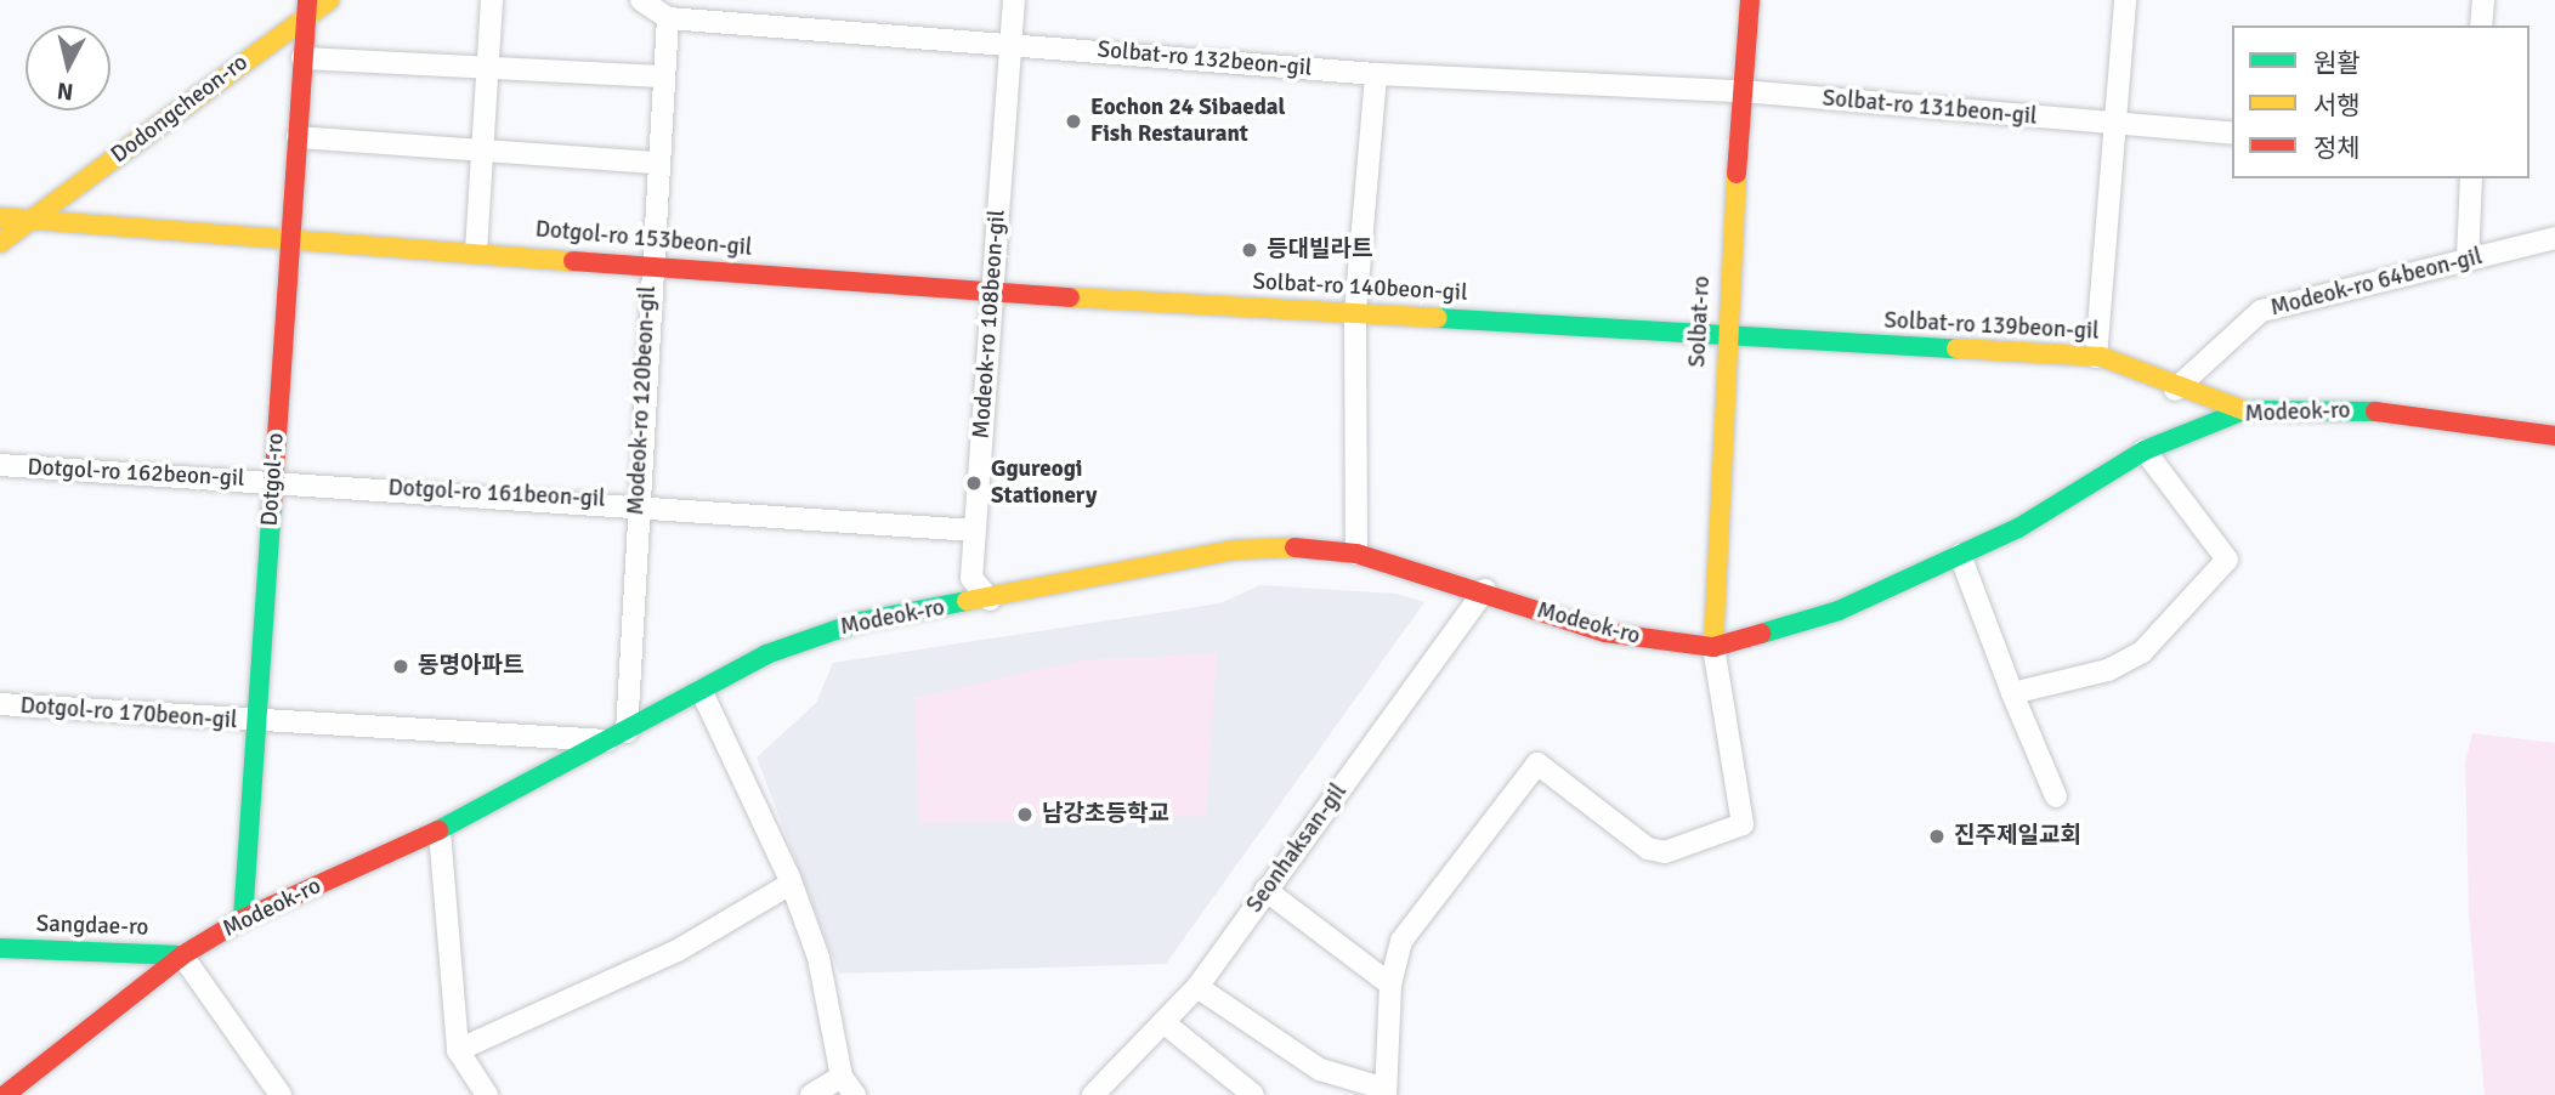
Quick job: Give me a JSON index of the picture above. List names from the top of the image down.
{
  "streets": {
    "street": [
      "Solbat-ro 132beon-gil",
      "Solbat-ro 131beon-gil",
      "Dodongcheon-ro",
      "Dotgol-ro 153beon-gil",
      "Modeok-ro 64beon-gil",
      "Solbat-ro 140beon-gil",
      "Solbat-ro",
      "Modeok-ro 108beon-gil",
      "Solbat-ro 139beon-gil",
      "Modeok-ro 120beon-gil",
      "Modeok-ro",
      "Dotgol-ro 162beon-gil",
      "Dotgol-ro",
      "Dotgol-ro 161beon-gil",
      "Dotgol-ro 170beon-gil",
      "Seonhaksan-gil",
      "Sangdae-ro"
    ]
  },
  "crossings": [
    ["Solbat-ro 132beon-gil", "Solbat-ro 131beon-gil"],
    ["Solbat-ro 132beon-gil", "Solbat-ro"],
    ["Solbat-ro 132beon-gil", "Modeok-ro 108beon-gil"],
    ["Solbat-ro 132beon-gil", "Modeok-ro 120beon-gil"],
    ["Solbat-ro 131beon-gil", "Solbat-ro"],
    ["Dodongcheon-ro", "Dotgol-ro"],
    ["Dotgol-ro 153beon-gil", "Solbat-ro 140beon-gil"],
    ["Dotgol-ro 153beon-gil", "Modeok-ro 108beon-gil"],
    ["Dotgol-ro 153beon-gil", "Modeok-ro 120beon-gil"],
    ["Dotgol-ro 153beon-gil", "Dotgol-ro"],
    ["Modeok-ro 64beon-gil", "Solbat-ro 139beon-gil"],
    ["Solbat-ro 140beon-gil", "Solbat-ro"],
    ["Solbat-ro 140beon-gil", "Modeok-ro 108beon-gil"],
    ["Solbat-ro 140beon-gil", "Solbat-ro 139beon-gil"],
    ["Solbat-ro", "Solbat-ro 139beon-gil"],
    ["Solbat-ro", "Modeok-ro"],
    ["Modeok-ro 108beon-gil", "Modeok-ro"],
    ["Modeok-ro 108beon-gil", "Dotgol-ro 161beon-gil"],
    ["Solbat-ro 139beon-gil", "Modeok-ro"],
    ["Modeok-ro 120beon-gil", "Modeok-ro"],
    ["Modeok-ro 120beon-gil", "Dotgol-ro 161beon-gil"],
    ["Modeok-ro", "Dotgol-ro"],
    ["Modeok-ro", "Seonhaksan-gil"],
    ["Modeok-ro", "Sangdae-ro"],
    ["Dotgol-ro 162beon-gil", "Dotgol-ro"],
    ["Dotgol-ro 162beon-gil", "Dotgol-ro 161beon-gil"],
    ["Dotgol-ro", "Dotgol-ro 161beon-gil"],
    ["Dotgol-ro", "Dotgol-ro 170beon-gil"]
  ],
  "places": [
    "Eochon 24 Sibaedal Fish Restaurant",
    "등대빌라트",
    "Ggureogi Stationery",
    "동명아파트",
    "남강초등학교",
    "진주제일교회"
  ],
  "legend": ["원활", "서행", "정체"],
  "north": "bottom"
}
